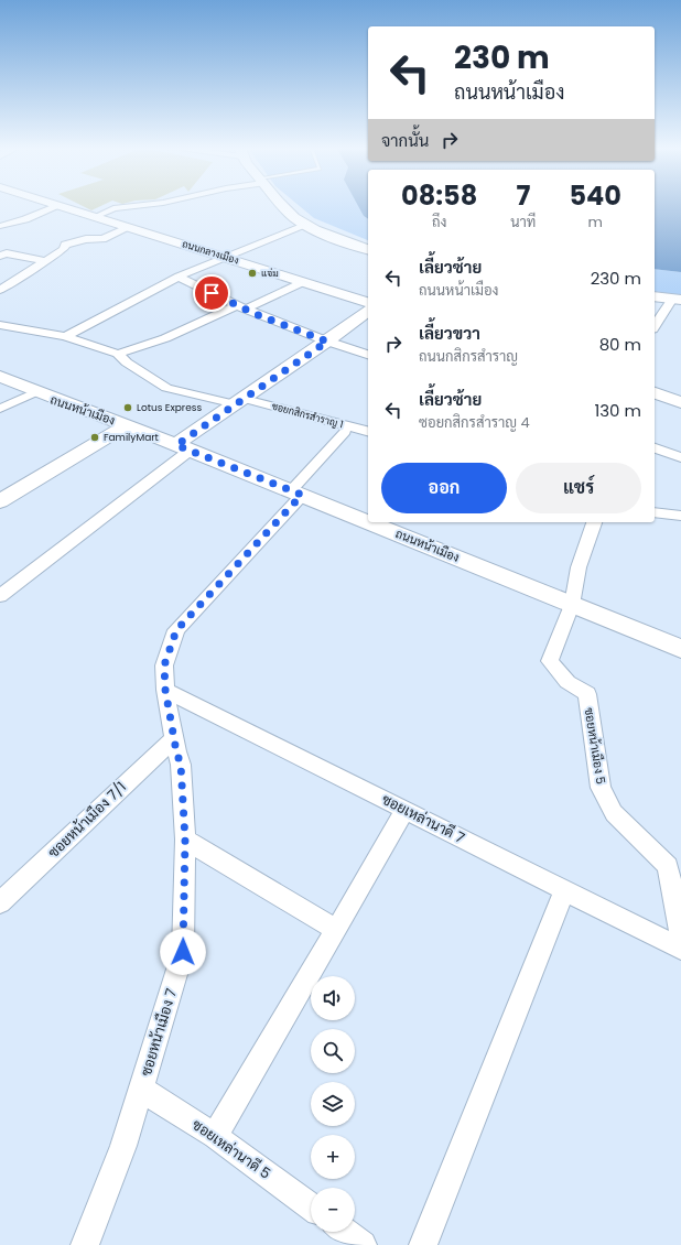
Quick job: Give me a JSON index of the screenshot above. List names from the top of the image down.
{
  "streets": {
    "street": [
      "ถนนกลางเมือง",
      "ถนนหน้าเมือง",
      "ซอยกสิกรสำราญ 1",
      "ซอยหน้าเมือง 5",
      "ซอยเหล่านาดี 7",
      "ซอยหน้าเมือง 7/1",
      "ซอยหน้าเมือง 7",
      "ซอยเหล่านาดี 5"
    ]
  },
  "crossings": [
    ["ถนนหน้าเมือง", "ซอยหน้าเมือง 5"],
    ["ถนนหน้าเมือง", "ซอยหน้าเมือง 7"],
    ["ซอยเหล่านาดี 7", "ซอยหน้าเมือง 7"],
    ["ซอยหน้าเมือง 7/1", "ซอยหน้าเมือง 7"],
    ["ซอยหน้าเมือง 7", "ซอยเหล่านาดี 5"]
  ],
  "places": ["แจ่ม", "Lotus Express", "FamilyMart"],
  "page": {
    "turn": ["230 m", "ถนนหน้าเมือง"],
    "then": "จากนั้น",
    "eta": [
      "08:58",
      "ถึง",
      "7",
      "นาที",
      "540",
      "m"
    ],
    "list": [
      {
        "name": "เลี้ยวซ้าย",
        "note": "ถนนหน้าเมือง",
        "value": "230 m"
      },
      {
        "name": "เลี้ยวขวา",
        "note": "ถนนกสิกรสำราญ",
        "value": "80 m"
      },
      {
        "name": "เลี้ยวซ้าย",
        "note": "ซอยกสิกรสำราญ 4",
        "value": "130 m"
      }
    ],
    "buttons": ["ออก", "แชร์"],
    "map_buttons": ["+", "−"]
  }
}
